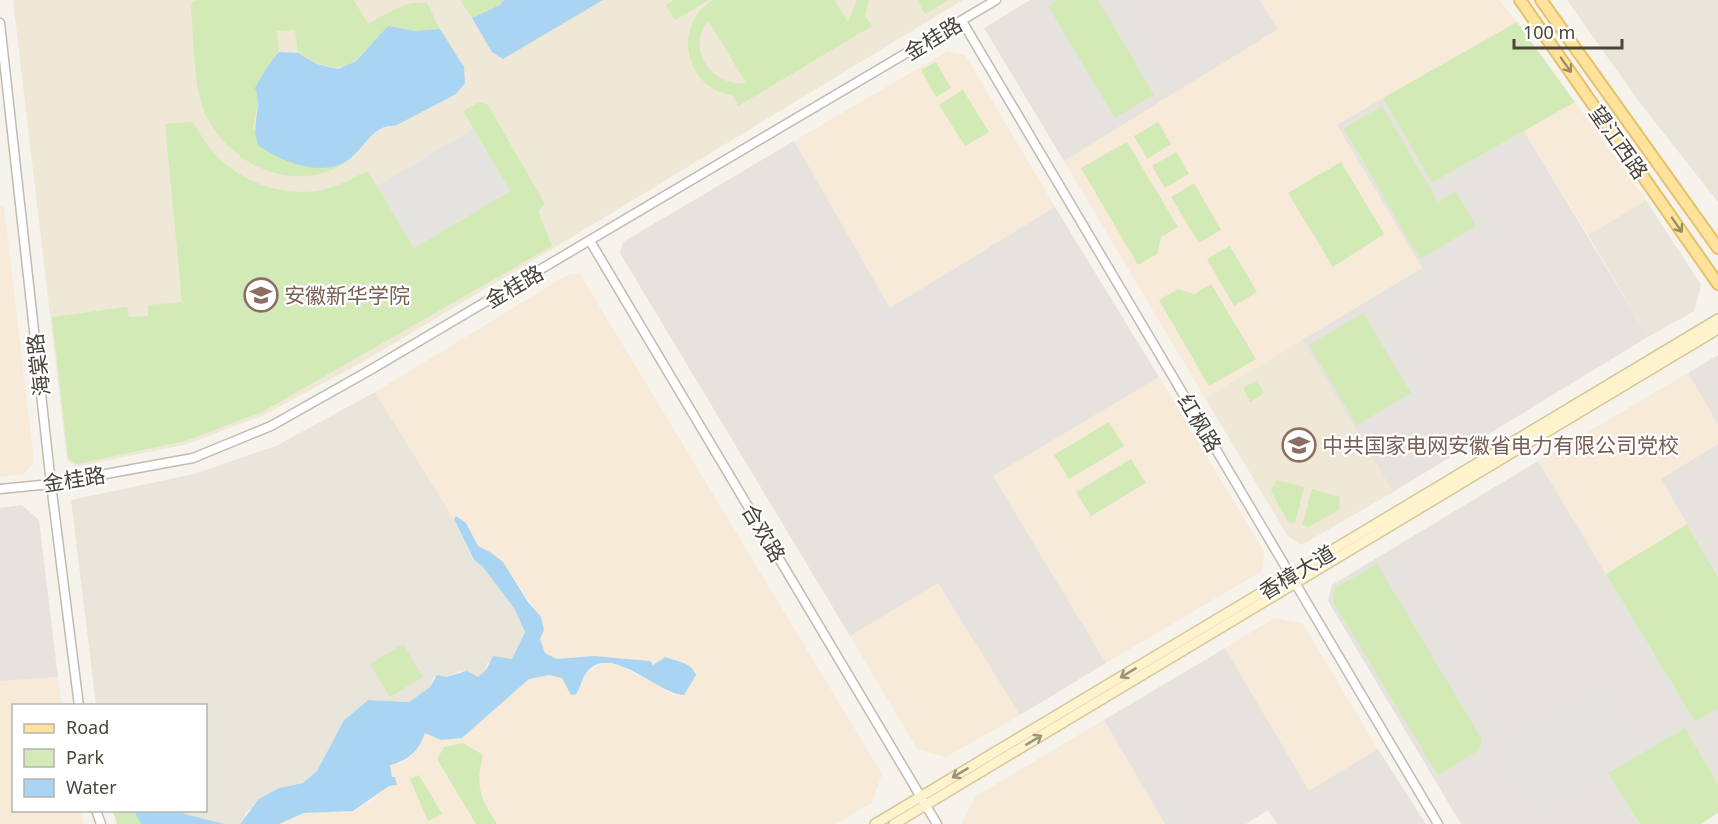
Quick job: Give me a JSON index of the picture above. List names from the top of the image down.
{
  "streets": {
    "main road": ["望江西路", "香樟大道"],
    "street": [
      "金桂路",
      "海棠路",
      "红枫路",
      "合欢路"
    ]
  },
  "crossings": [
    ["金桂路", "海棠路"],
    ["金桂路", "红枫路"],
    ["金桂路", "合欢路"],
    ["红枫路", "香樟大道"],
    ["合欢路", "香樟大道"]
  ],
  "places": {
    "school or university": ["安徽新华学院", "中共国家电网安徽省电力有限公司党校"]
  },
  "legend": ["Road", "Park", "Water"],
  "scale_bar": "100 m"
}
